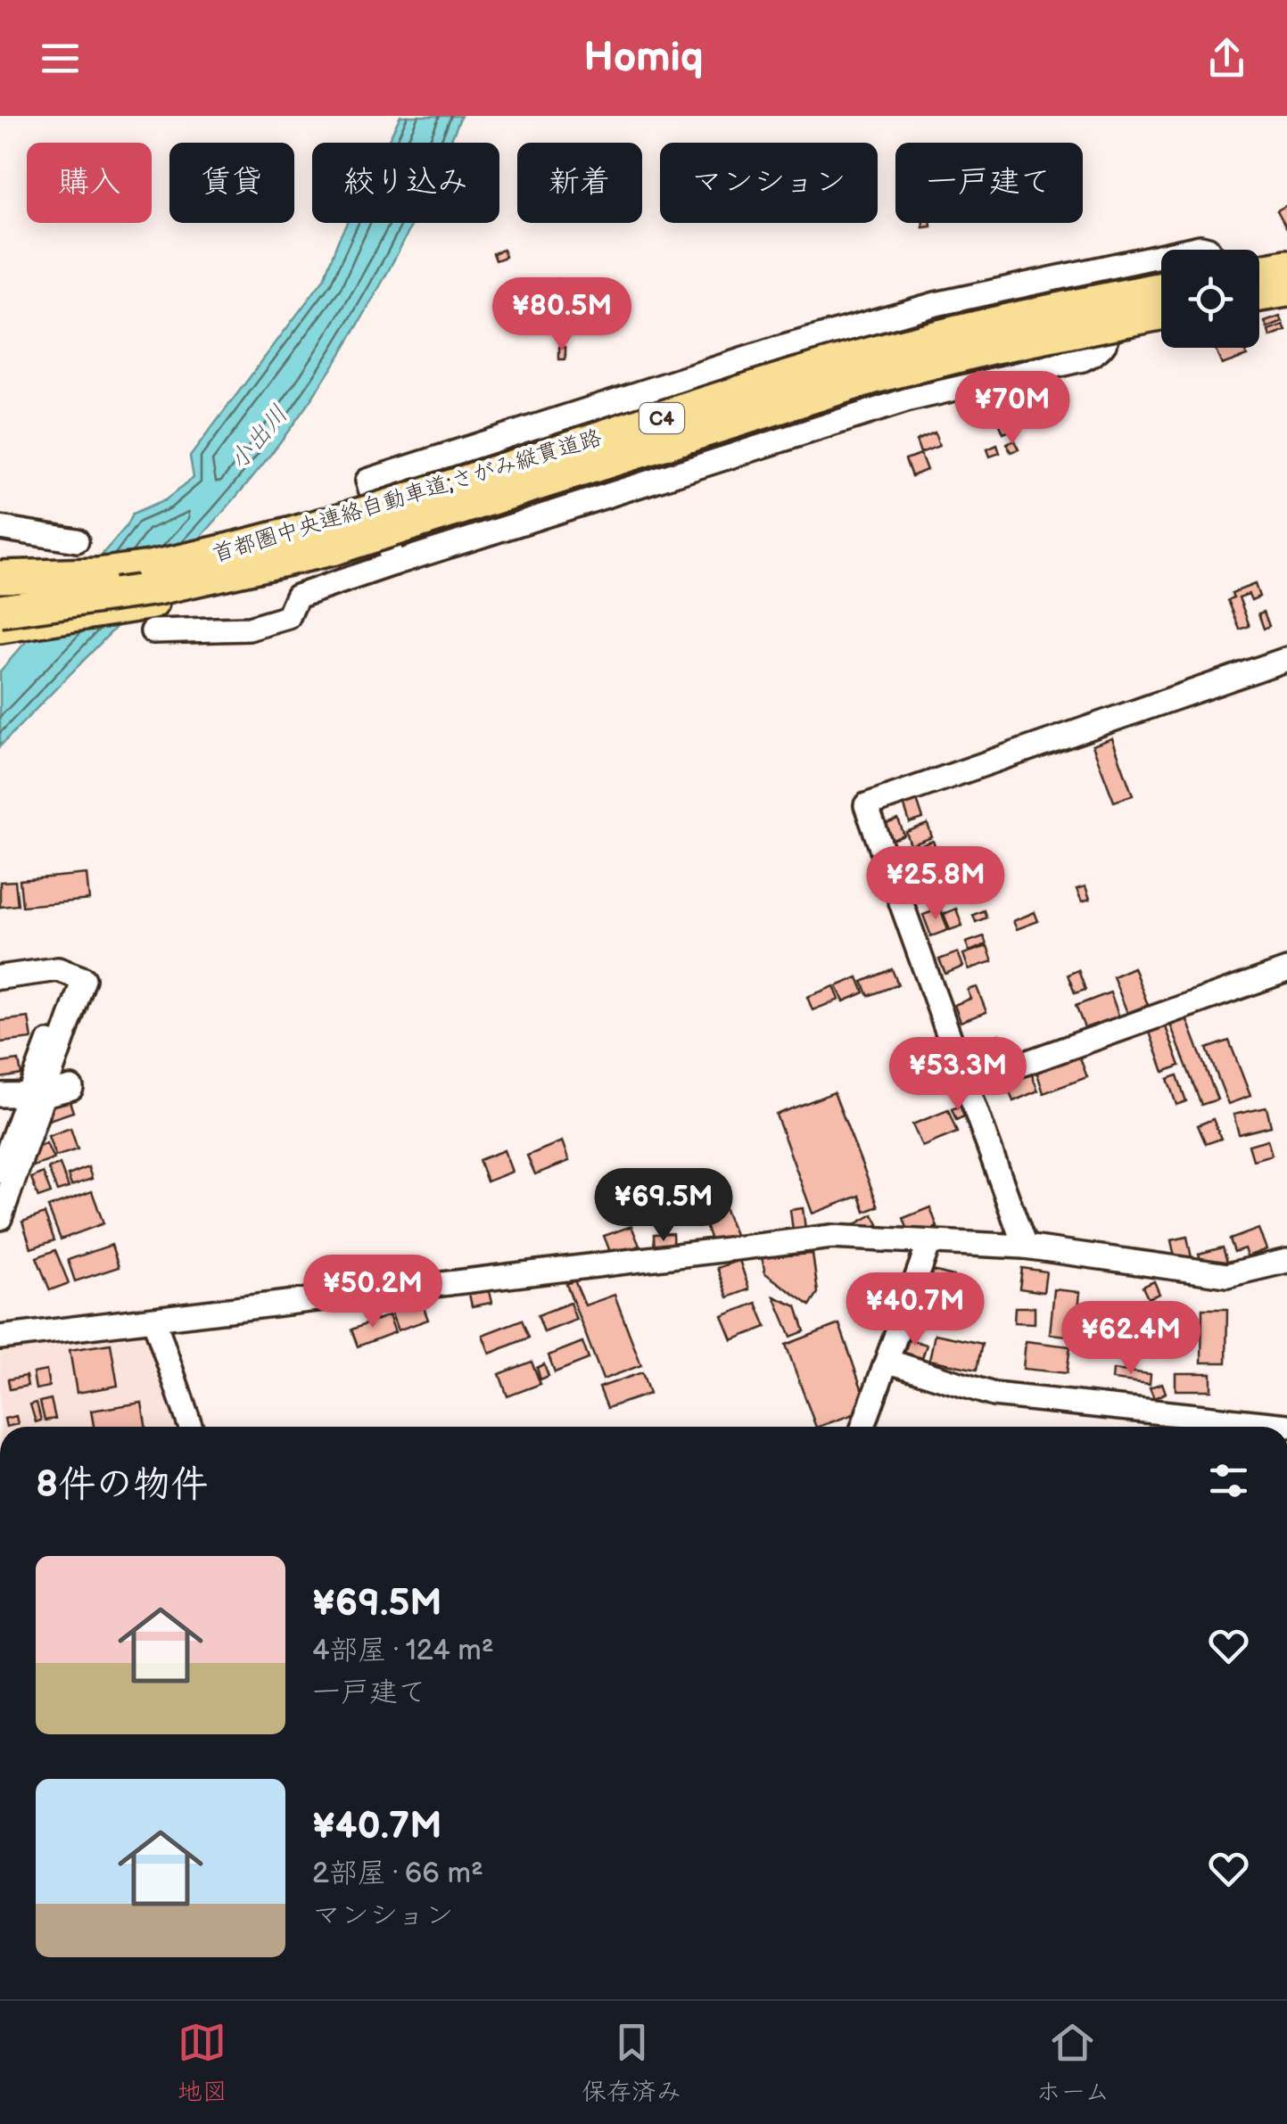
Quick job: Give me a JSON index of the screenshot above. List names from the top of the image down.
{
  "streets": {
    "highway": ["C4", "首都圏中央連絡自動車道;さがみ縦貫道路"]
  },
  "crossings": [
    ["C4", "首都圏中央連絡自動車道;さがみ縦貫道路"]
  ],
  "water": ["小出川"],
  "page": {
    "header": "Homiq",
    "chip": [
      "購入",
      "賃貸",
      "絞り込み",
      "新着",
      "マンション",
      "一戸建て"
    ],
    "price": [
      "¥80.5M",
      "¥70M",
      "¥25.8M",
      "¥53.3M",
      "¥69.5M",
      "¥50.2M",
      "¥40.7M",
      "¥62.4M"
    ],
    "heading": "8件の物件",
    "list": [
      {
        "name": "¥69.5M",
        "note": "4部屋 · 124 m² · 一戸建て"
      },
      {
        "name": "¥40.7M",
        "note": "2部屋 · 66 m² · マンション"
      }
    ],
    "tabs": ["地図", "保存済み", "ホーム"]
  }
}
